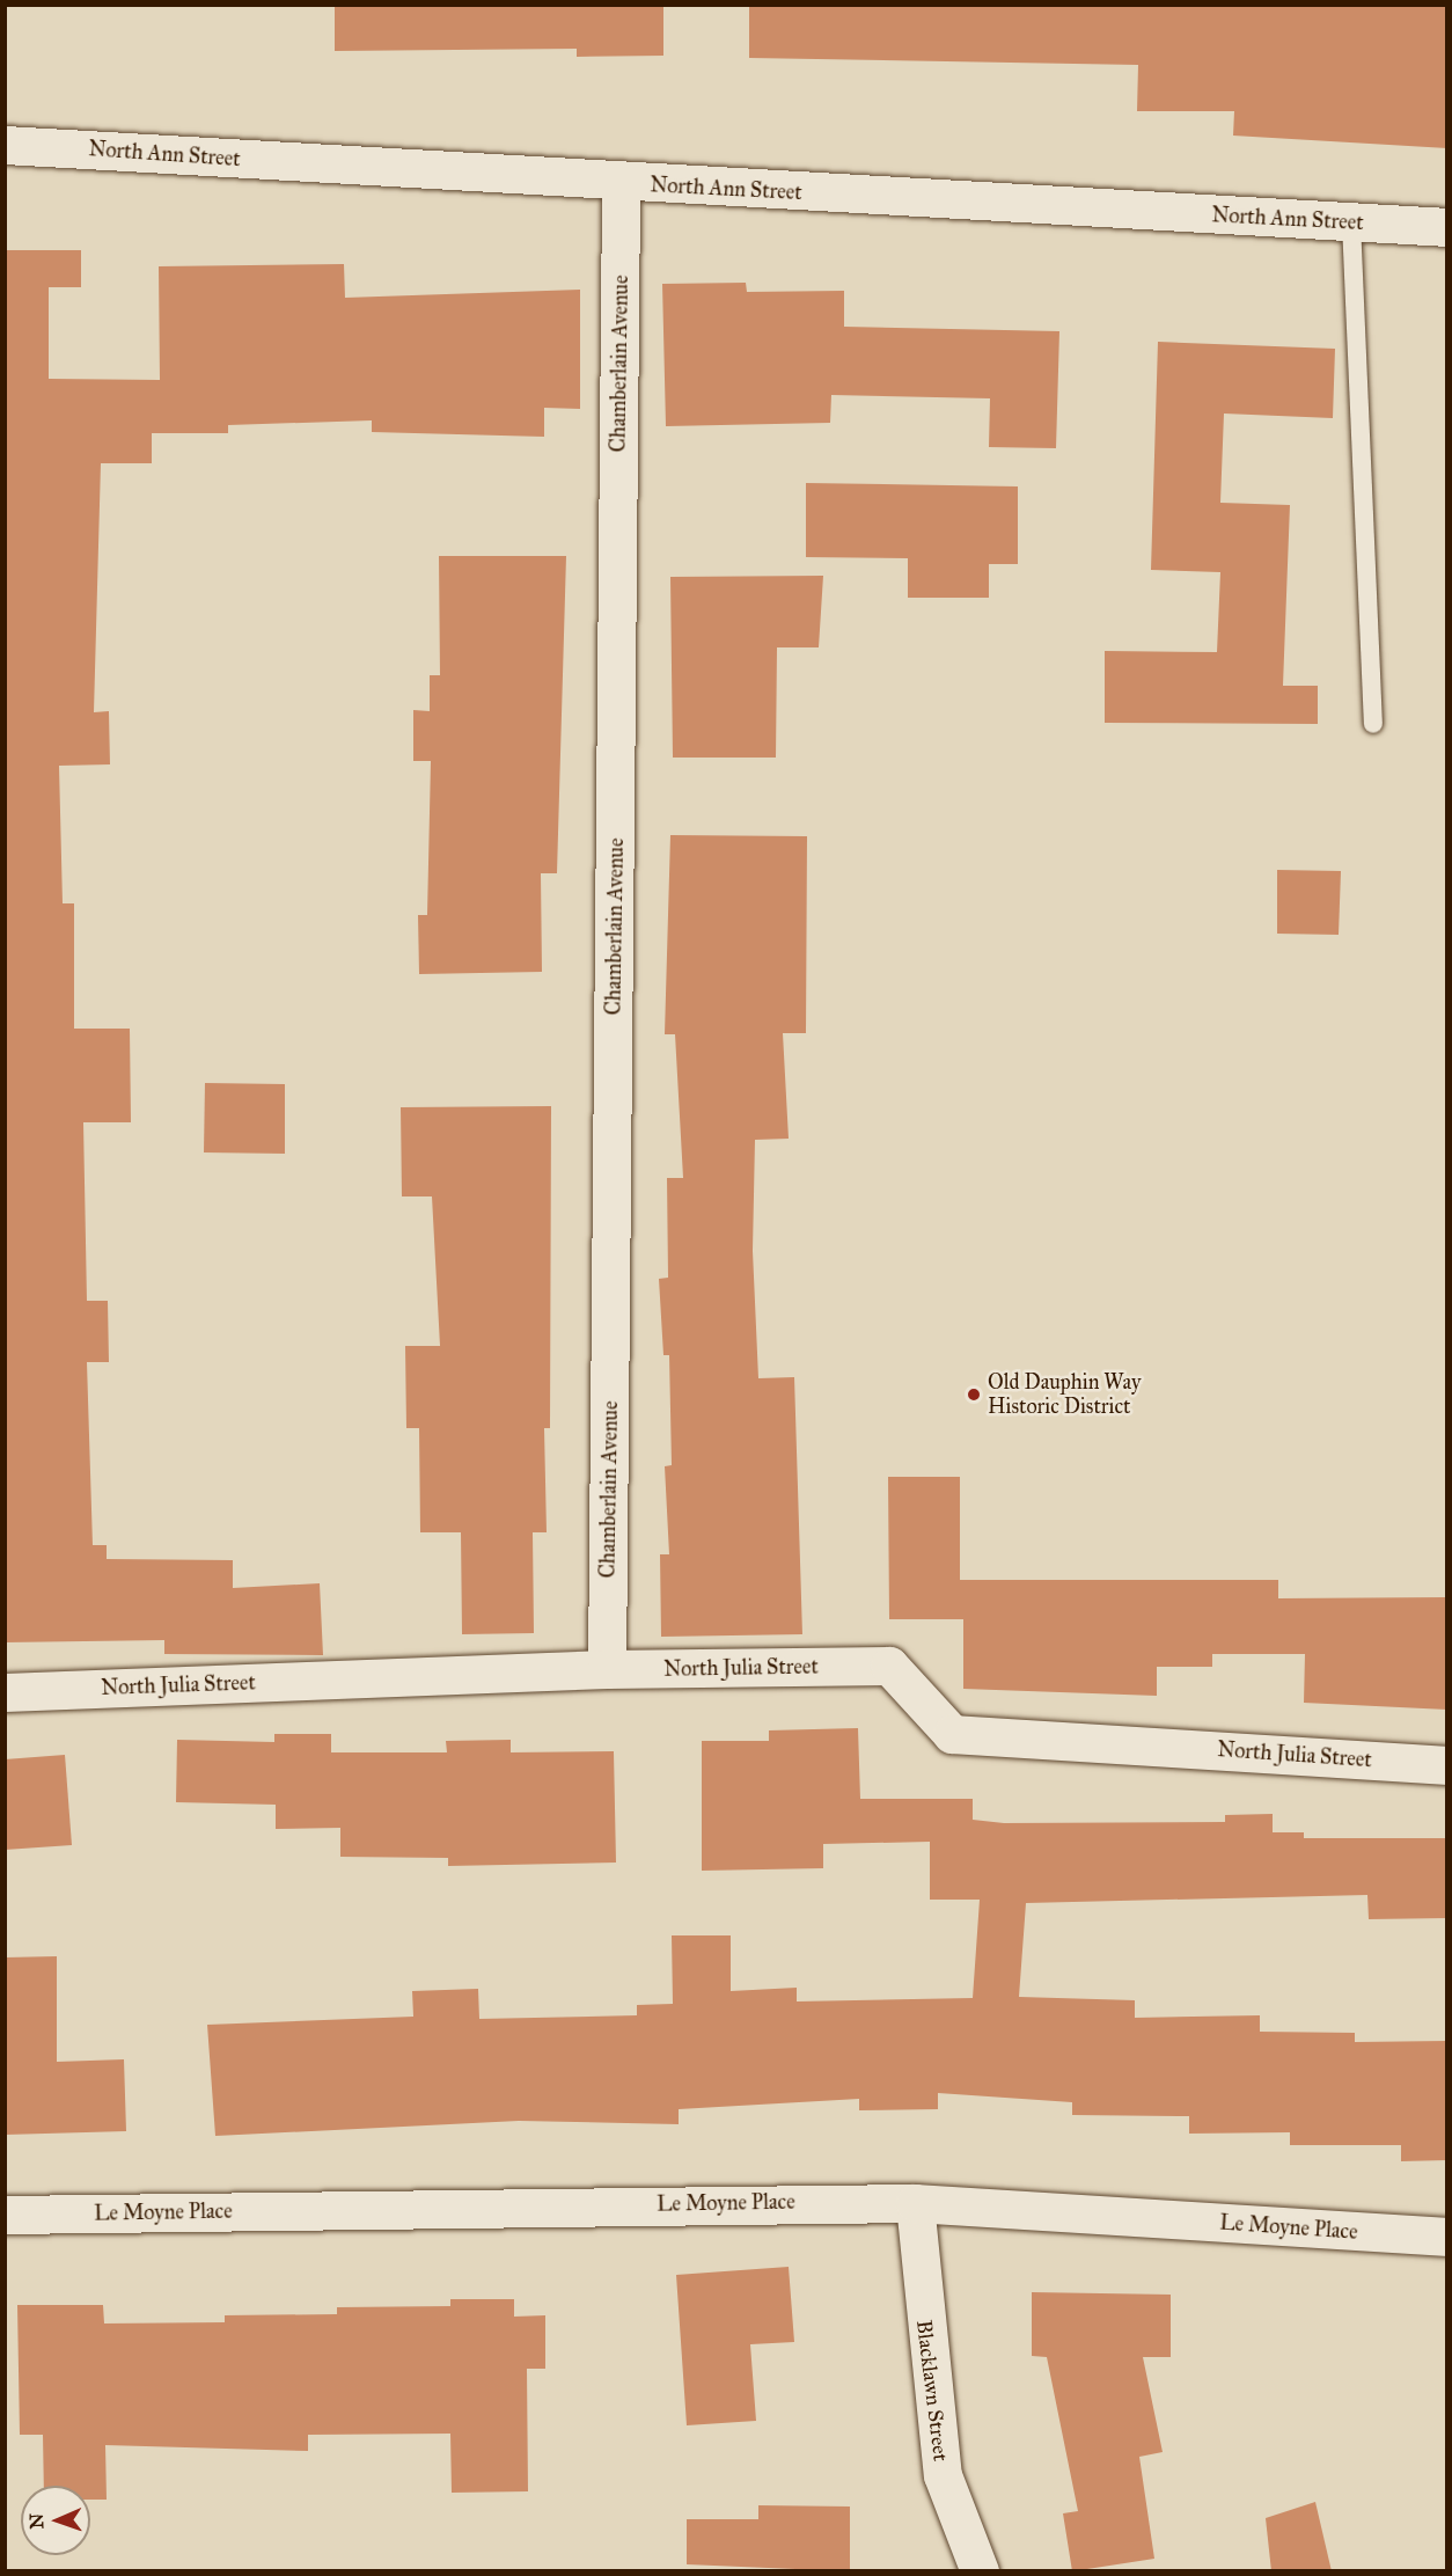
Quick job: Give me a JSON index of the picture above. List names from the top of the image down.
{
  "streets": {
    "street": [
      "North Ann Street",
      "Chamberlain Avenue",
      "North Julia Street",
      "Le Moyne Place",
      "Blacklawn Street"
    ]
  },
  "crossings": [
    ["North Ann Street", "Chamberlain Avenue"],
    ["Chamberlain Avenue", "North Julia Street"],
    ["Le Moyne Place", "Blacklawn Street"]
  ],
  "places": ["Old Dauphin Way Historic District"],
  "north": "left"
}
